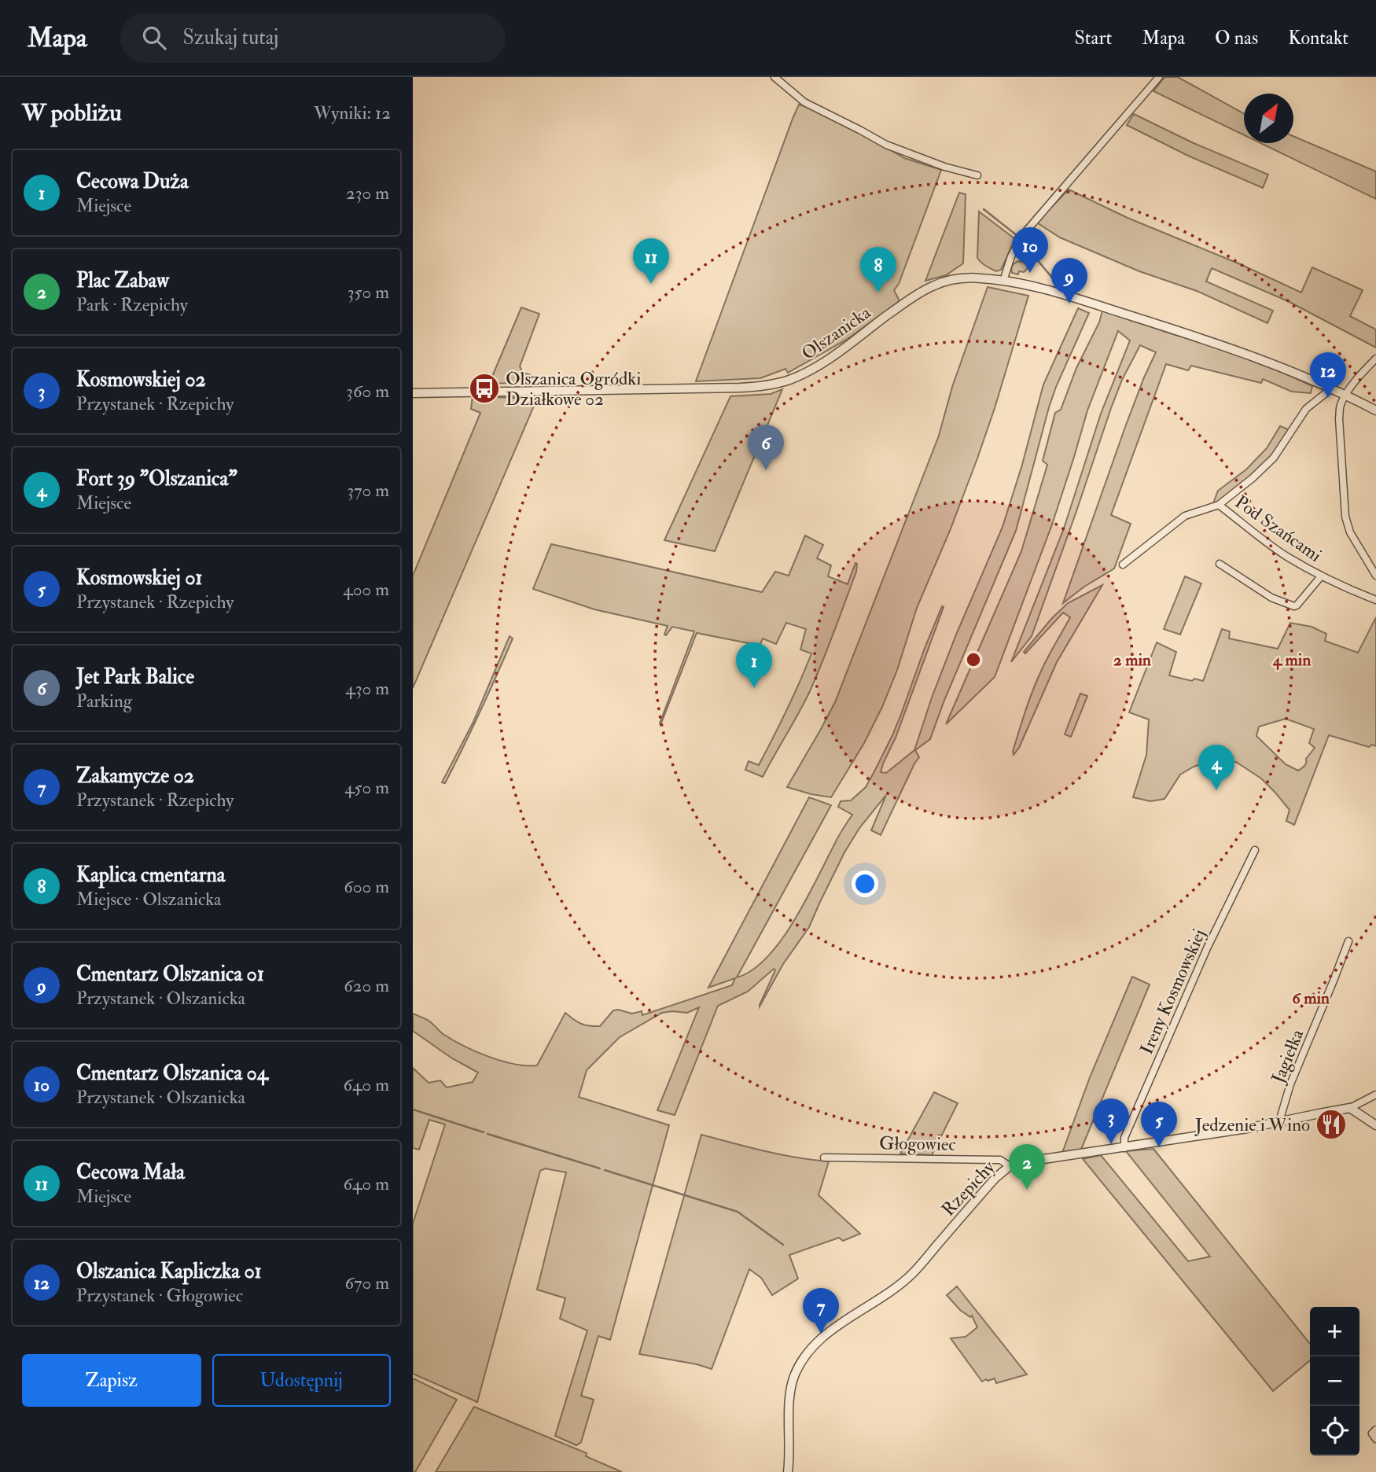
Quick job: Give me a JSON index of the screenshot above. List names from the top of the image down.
{
  "streets": {
    "street": [
      "Olszanicka",
      "Pod Szańcami",
      "Ireny Kosmowskiej",
      "Jagiełka",
      "Głogowiec",
      "Rzepichy"
    ]
  },
  "crossings": [
    ["Ireny Kosmowskiej", "Rzepichy"],
    ["Jagiełka", "Rzepichy"],
    ["Głogowiec", "Rzepichy"]
  ],
  "places": {
    "bus stop": ["Olszanica Ogródki Działkowe 02"],
    "restaurant": ["Jedzenie i Wino"]
  },
  "north": "top right",
  "page": {
    "header": "Mapa",
    "search": "Szukaj tutaj",
    "nav": [
      "Start",
      "Mapa",
      "O nas",
      "Kontakt"
    ],
    "heading": ["W pobliżu", "Wyniki: 12"],
    "list": [
      {
        "mark": "1",
        "name": "Cecowa Duża",
        "note": "Miejsce",
        "value": "230 m"
      },
      {
        "mark": "2",
        "name": "Plac Zabaw",
        "note": "Park · Rzepichy",
        "value": "350 m"
      },
      {
        "mark": "3",
        "name": "Kosmowskiej 02",
        "note": "Przystanek · Rzepichy",
        "value": "360 m"
      },
      {
        "mark": "4",
        "name": "Fort 39 \"Olszanica\"",
        "note": "Miejsce",
        "value": "370 m"
      },
      {
        "mark": "5",
        "name": "Kosmowskiej 01",
        "note": "Przystanek · Rzepichy",
        "value": "400 m"
      },
      {
        "mark": "6",
        "name": "Jet Park Balice",
        "note": "Parking",
        "value": "430 m"
      },
      {
        "mark": "7",
        "name": "Zakamycze 02",
        "note": "Przystanek · Rzepichy",
        "value": "450 m"
      },
      {
        "mark": "8",
        "name": "Kaplica cmentarna",
        "note": "Miejsce · Olszanicka",
        "value": "600 m"
      },
      {
        "mark": "9",
        "name": "Cmentarz Olszanica 01",
        "note": "Przystanek · Olszanicka",
        "value": "620 m"
      },
      {
        "mark": "10",
        "name": "Cmentarz Olszanica 04",
        "note": "Przystanek · Olszanicka",
        "value": "640 m"
      },
      {
        "mark": "11",
        "name": "Cecowa Mała",
        "note": "Miejsce",
        "value": "640 m"
      },
      {
        "mark": "12",
        "name": "Olszanica Kapliczka 01",
        "note": "Przystanek · Głogowiec",
        "value": "670 m"
      }
    ],
    "pins": [
      "10",
      "11",
      "8",
      "9",
      "12",
      "6",
      "1",
      "4",
      "3",
      "5",
      "2",
      "7"
    ],
    "map_buttons": ["+", "−"],
    "buttons": ["Zapisz", "Udostępnij"]
  },
  "rings": ["2 min", "4 min", "6 min"]
}
